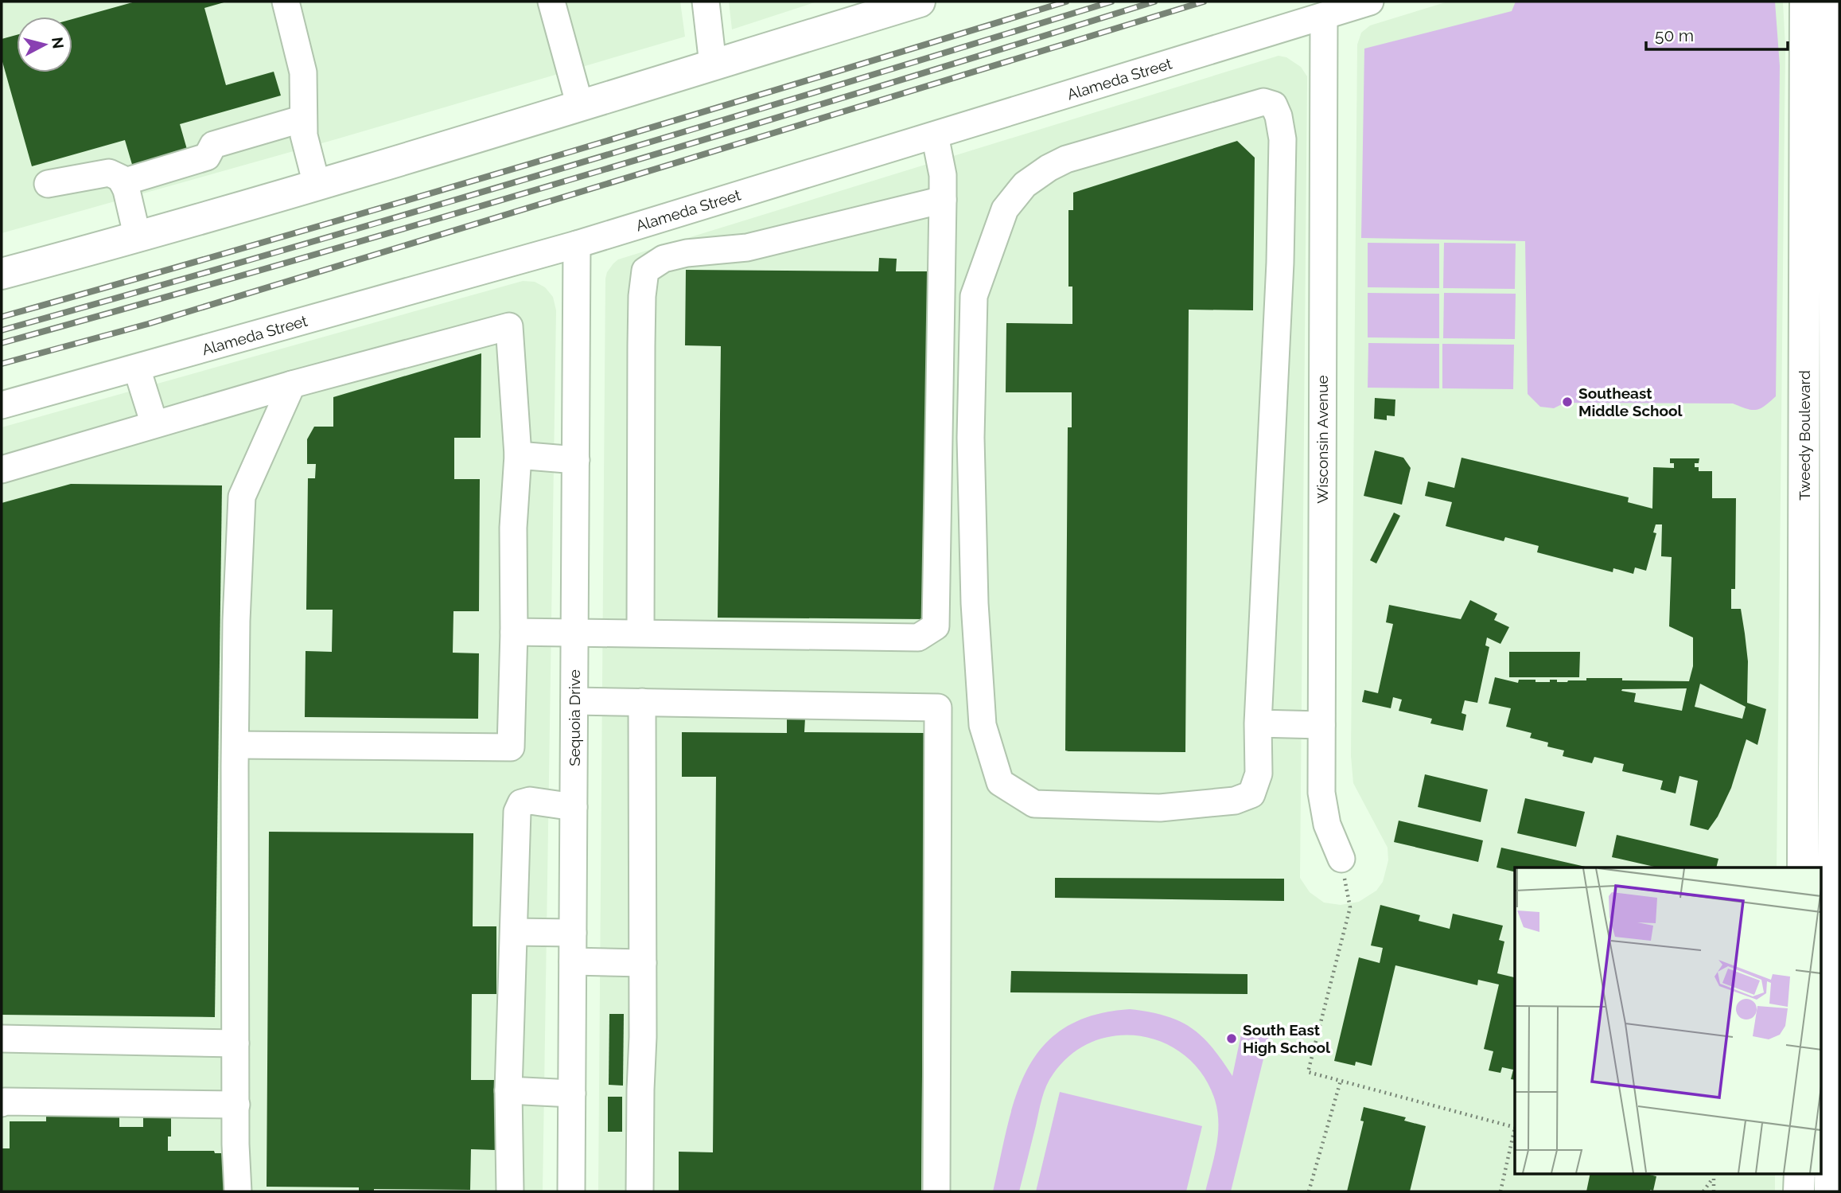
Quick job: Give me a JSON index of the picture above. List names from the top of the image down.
{
  "streets": {
    "main road": ["Tweedy Boulevard"],
    "street": ["Alameda Street", "Wisconsin Avenue", "Sequoia Drive"]
  },
  "crossings": [
    ["Alameda Street", "Wisconsin Avenue"],
    ["Alameda Street", "Sequoia Drive"]
  ],
  "places": ["Southeast Middle School", "South East High School"],
  "scale_bar": "50 m",
  "north": "right"
}
